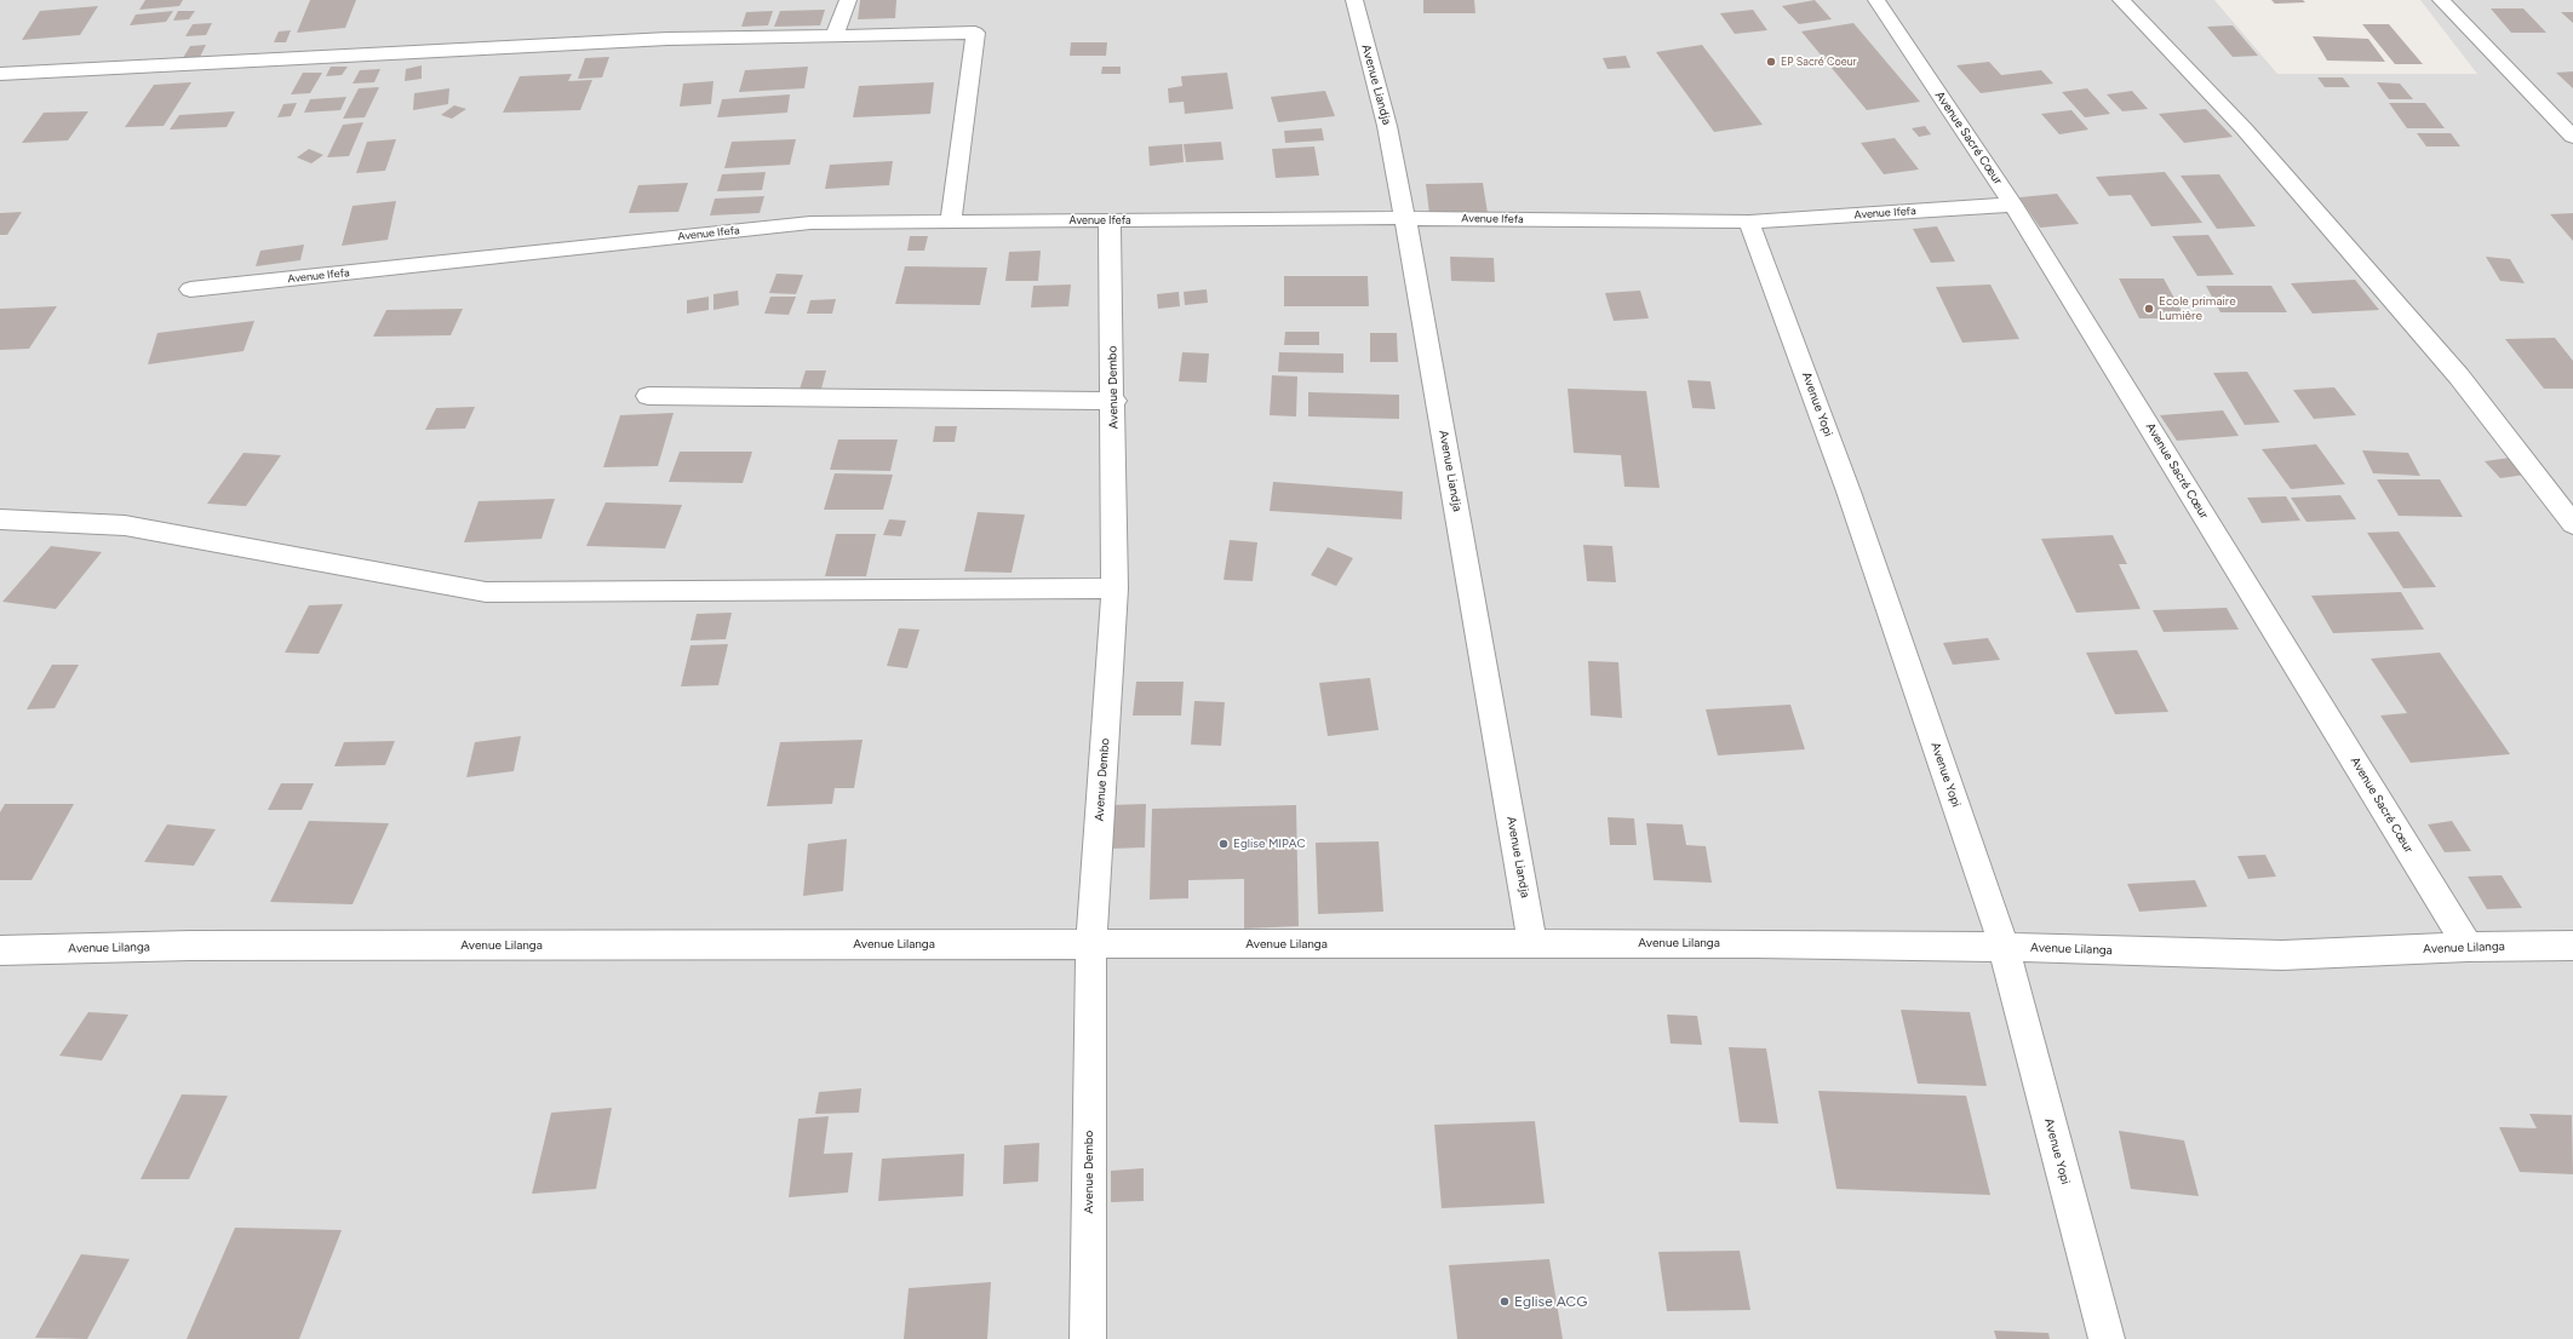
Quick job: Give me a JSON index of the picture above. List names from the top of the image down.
{
  "streets": {
    "street": [
      "Avenue Liandja",
      "Avenue Sacré Cœur",
      "Avenue Ifefa",
      "Avenue Dembo",
      "Avenue Yopi",
      "Avenue Lilanga"
    ]
  },
  "crossings": [
    ["Avenue Liandja", "Avenue Ifefa"],
    ["Avenue Liandja", "Avenue Lilanga"],
    ["Avenue Sacré Cœur", "Avenue Ifefa"],
    ["Avenue Sacré Cœur", "Avenue Lilanga"],
    ["Avenue Ifefa", "Avenue Dembo"],
    ["Avenue Ifefa", "Avenue Yopi"],
    ["Avenue Dembo", "Avenue Lilanga"],
    ["Avenue Yopi", "Avenue Lilanga"]
  ],
  "places": [
    "EP Sacré Coeur",
    "Ecole primaire Lumière",
    "Eglise MIPAC",
    "Eglise ACG"
  ]
}
